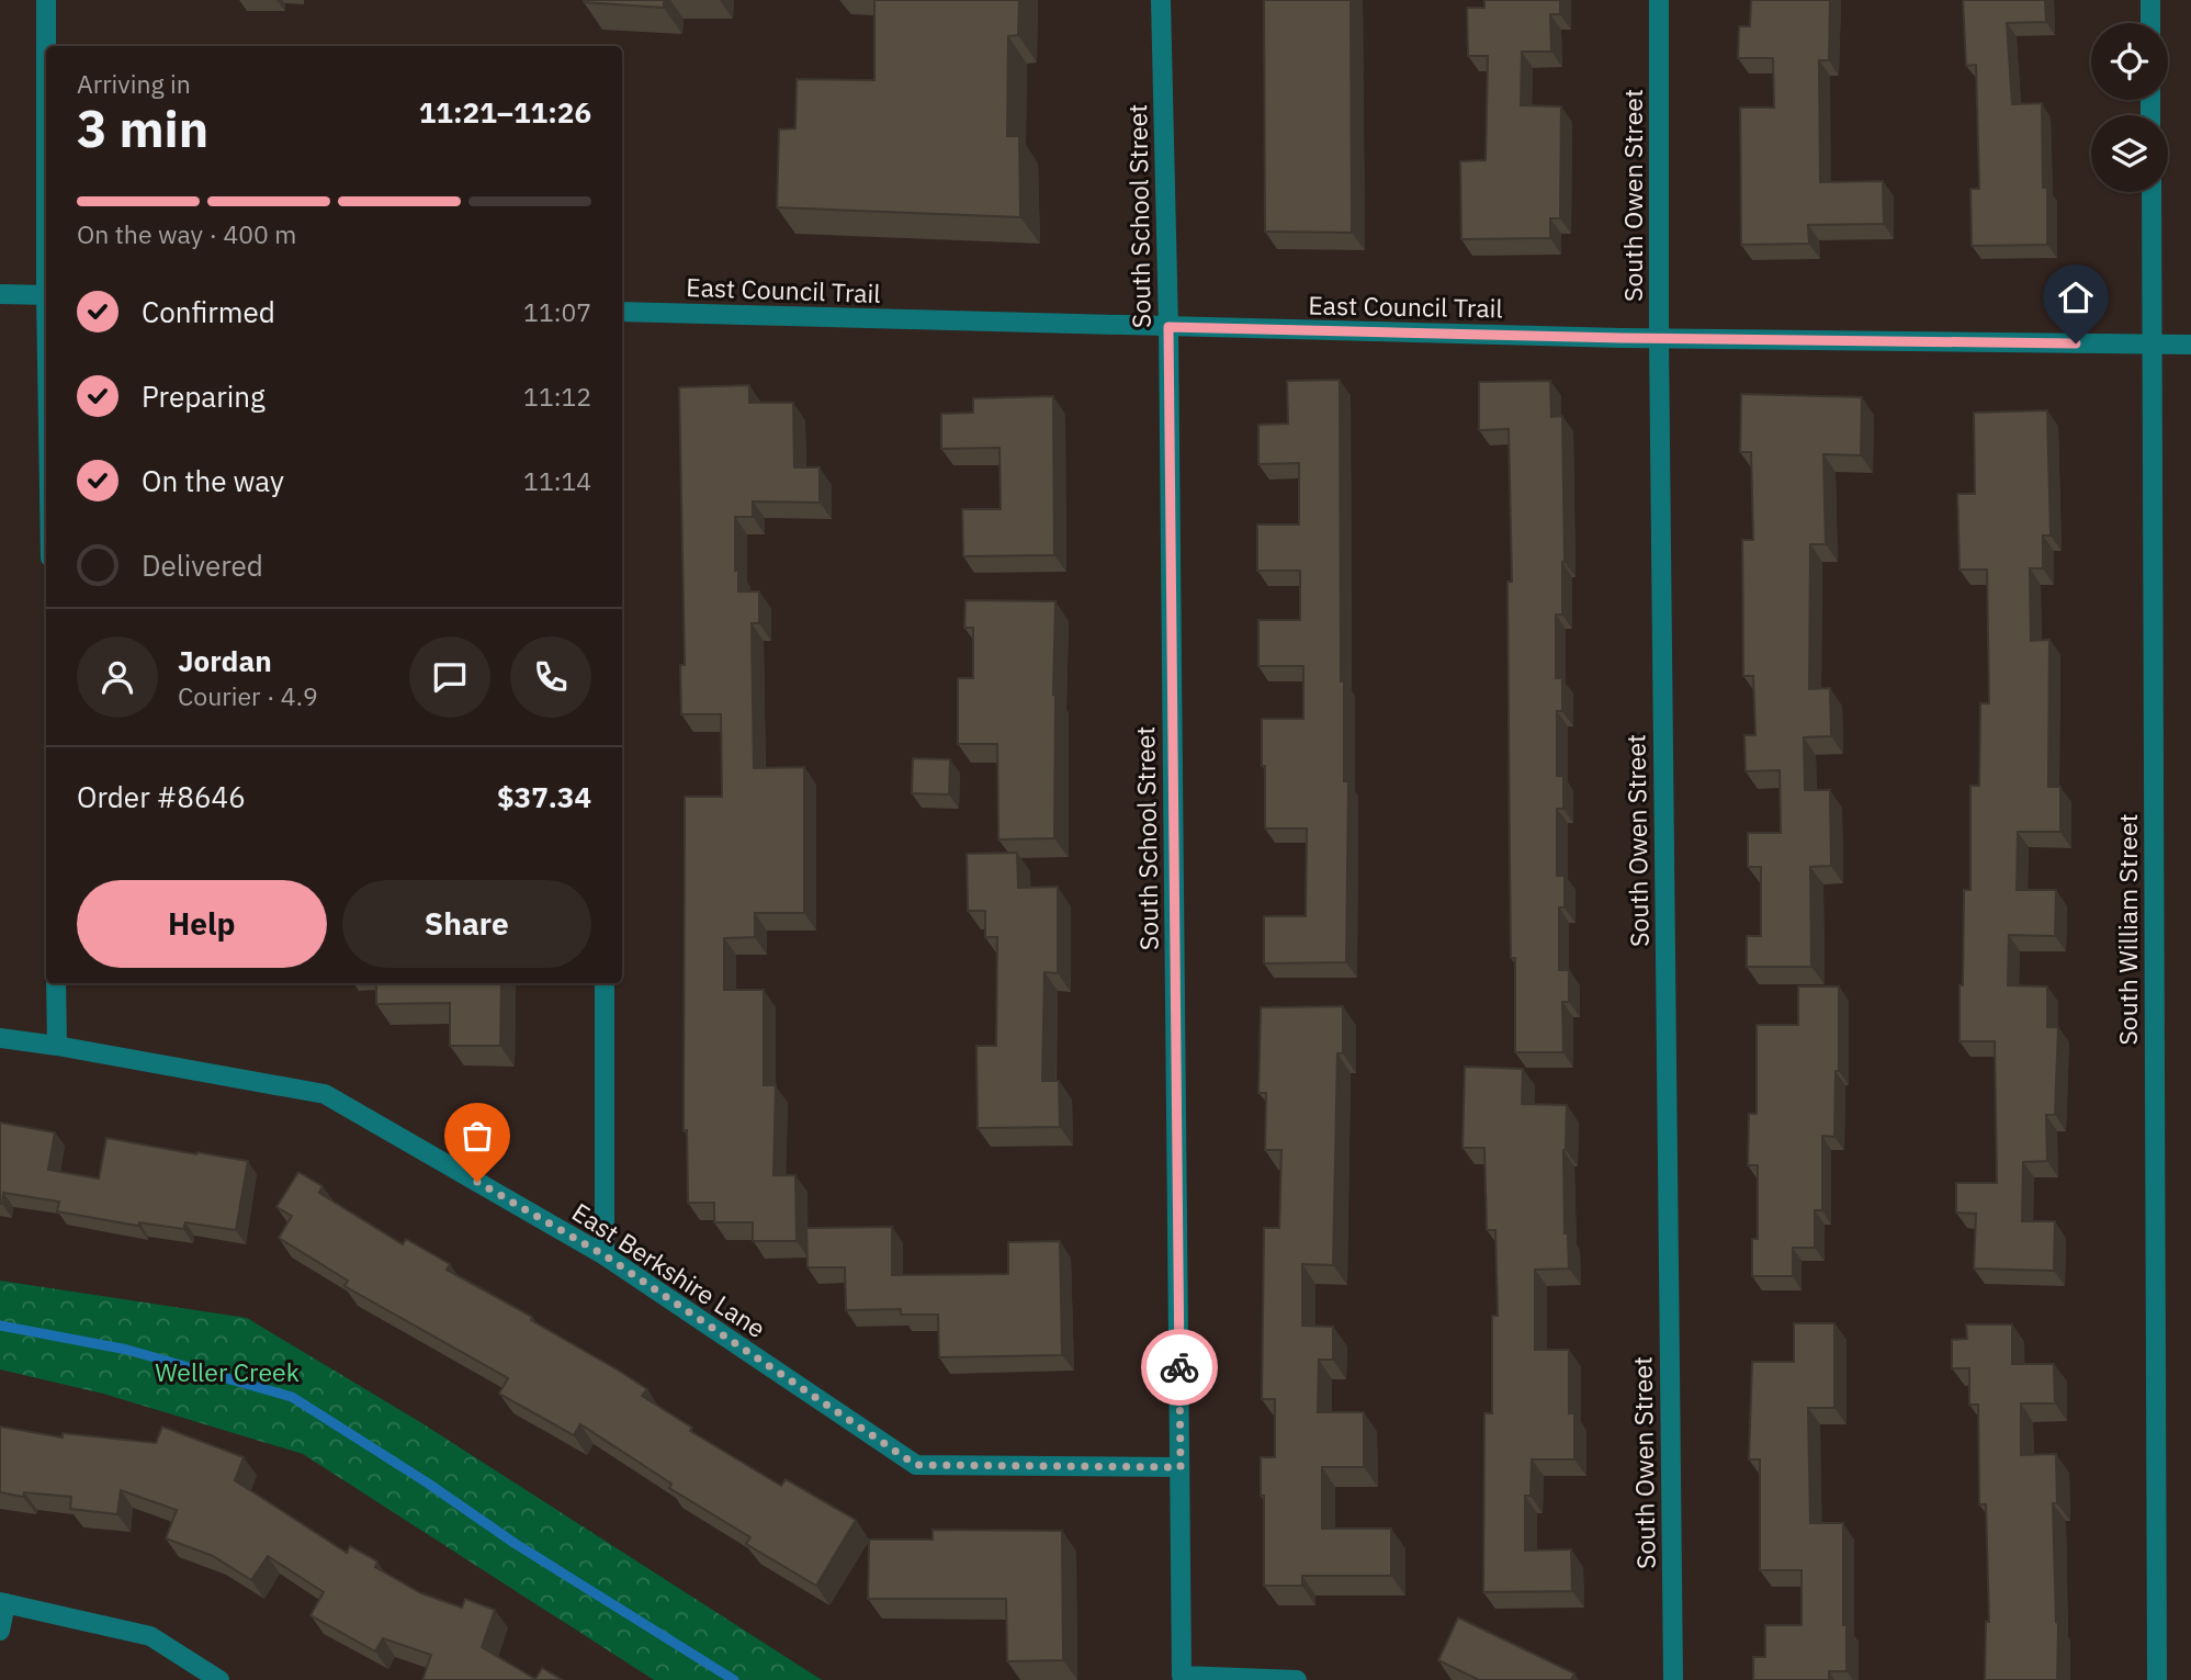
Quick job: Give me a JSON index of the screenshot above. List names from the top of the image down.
{
  "streets": {
    "street": [
      "South Owen Street",
      "South School Street",
      "East Council Trail",
      "South William Street",
      "East Berkshire Lane"
    ]
  },
  "crossings": [
    ["South Owen Street", "East Council Trail"],
    ["South School Street", "East Council Trail"],
    ["South School Street", "East Berkshire Lane"],
    ["East Council Trail", "South William Street"]
  ],
  "parks": ["Weller Creek"],
  "page": {
    "heading": ["3 min", "Arriving in", "11:21–11:26"],
    "panel": [
      "Jordan",
      "Courier · 4.9",
      "Order #8646",
      "$37.34"
    ],
    "bar": "On the way · 400 m",
    "list": [
      ["Confirmed", "11:07"],
      ["Preparing", "11:12"],
      ["On the way", "11:14"],
      "Delivered"
    ],
    "buttons": ["Help", "Share"]
  }
}
